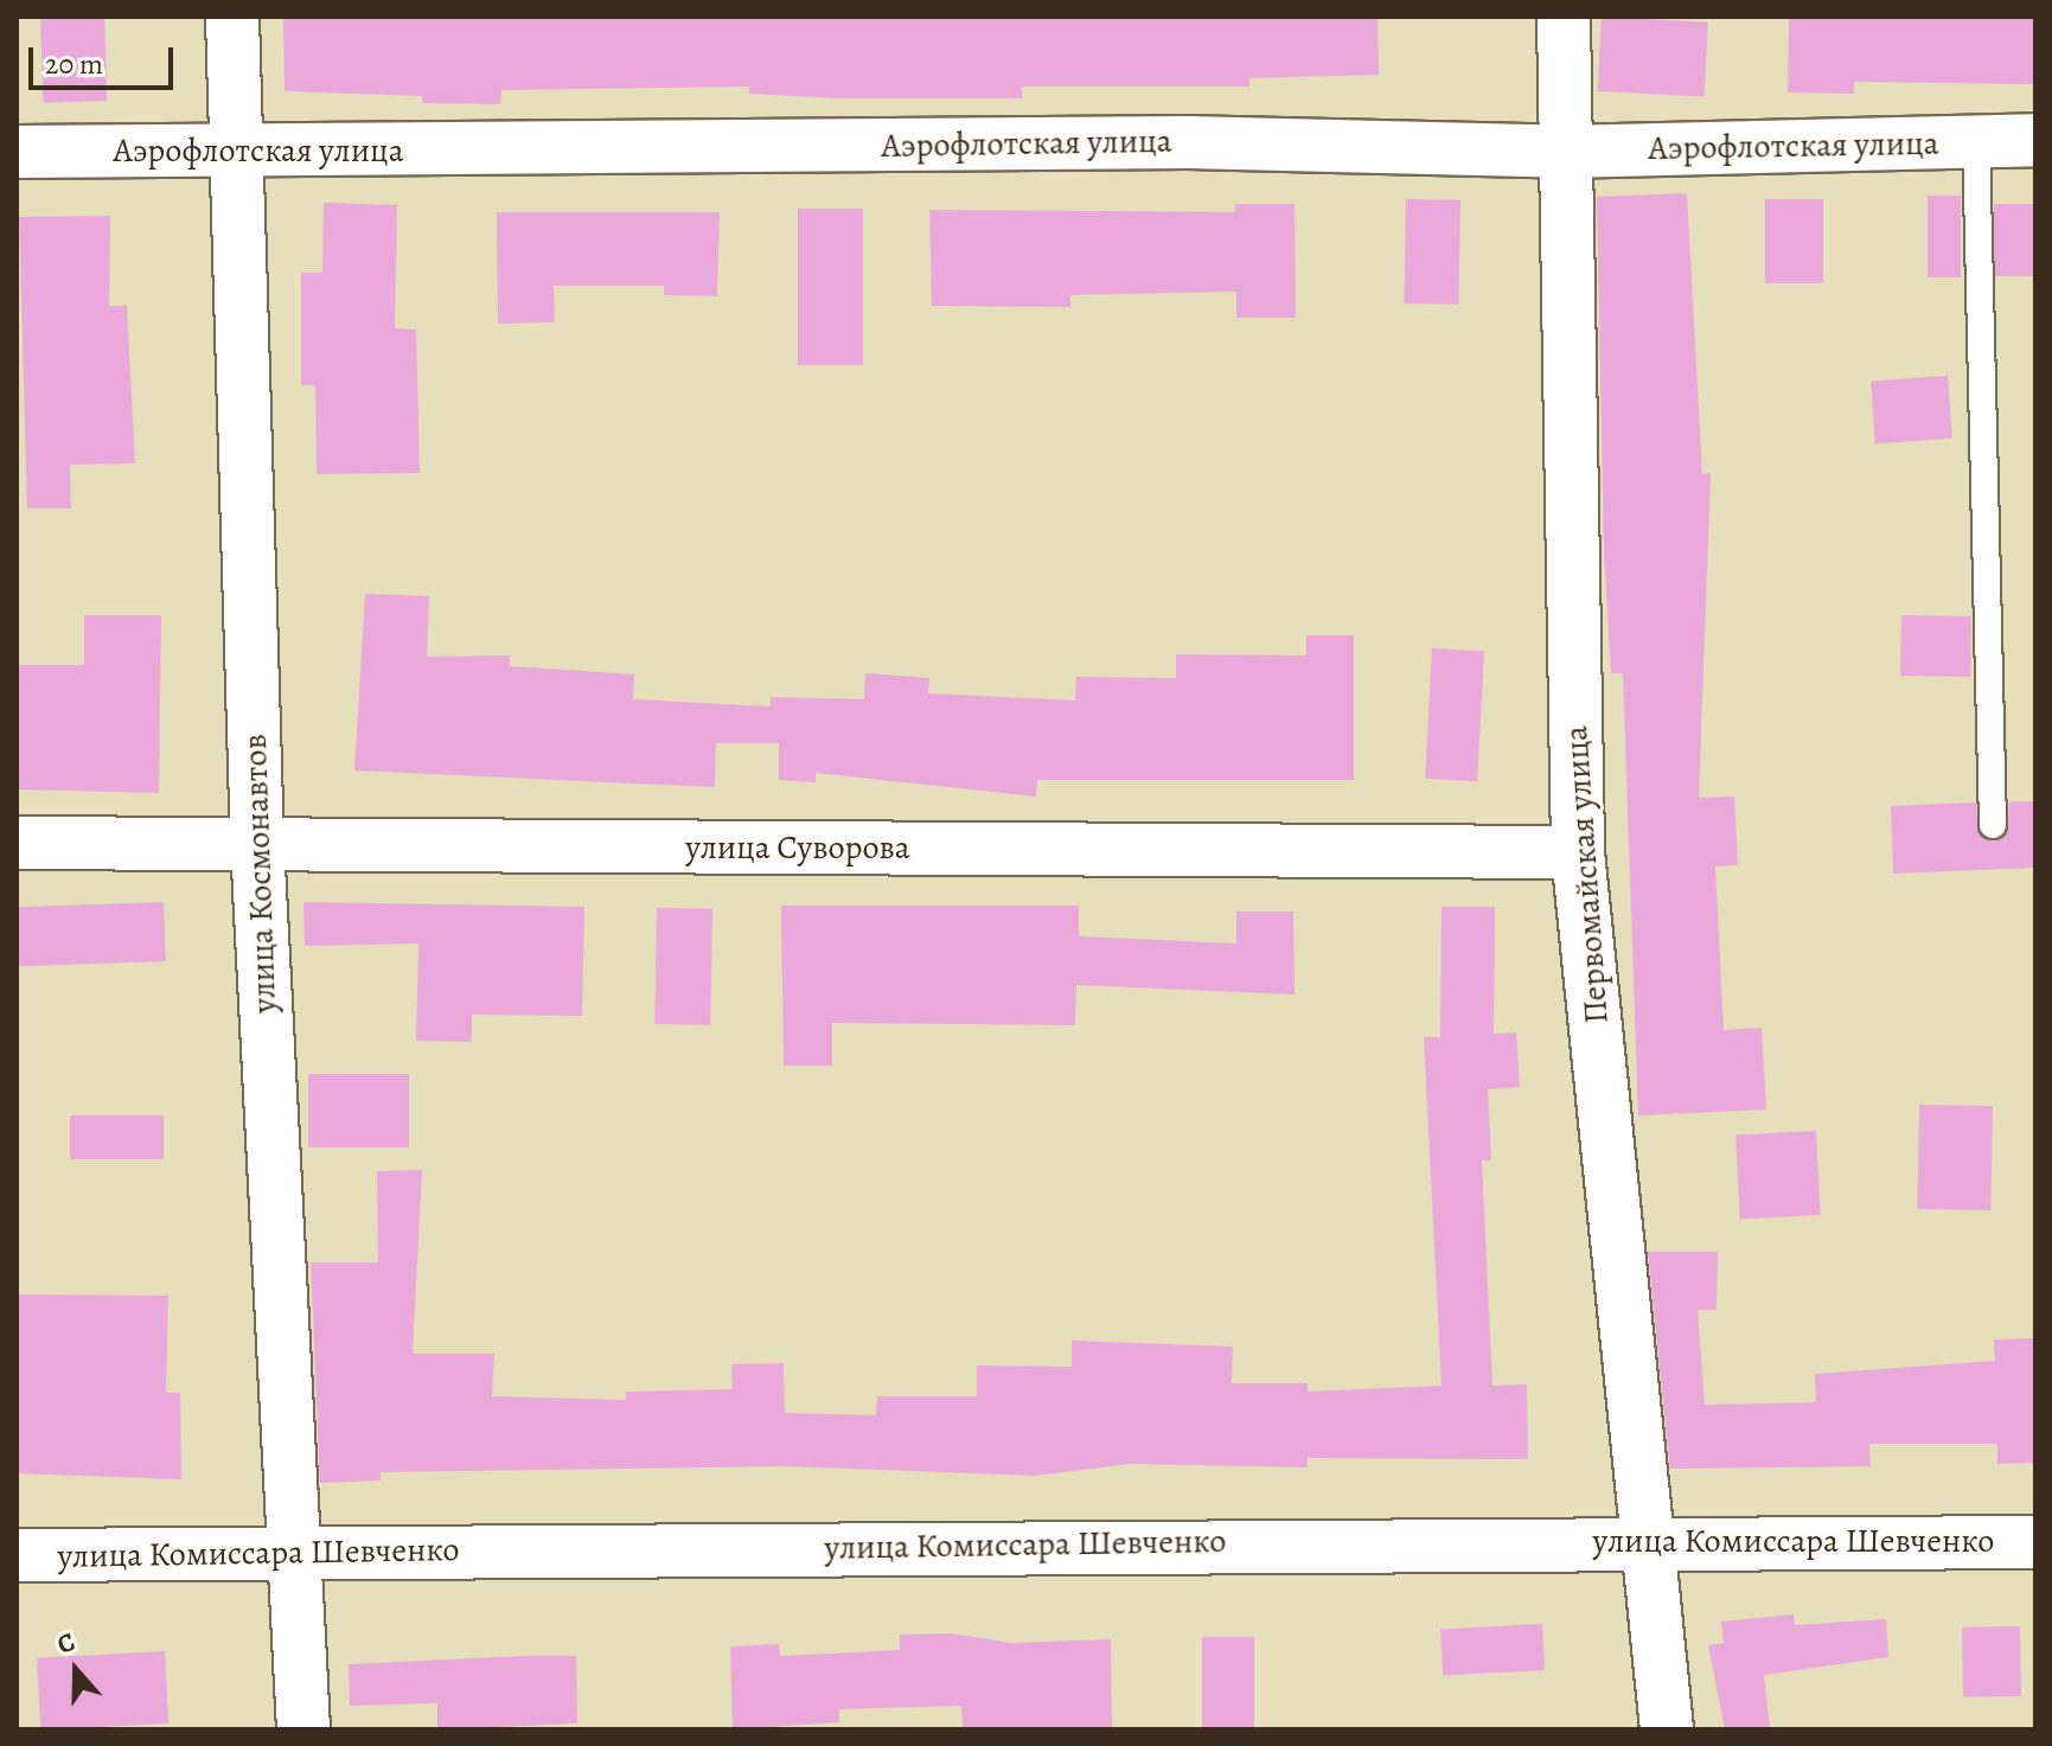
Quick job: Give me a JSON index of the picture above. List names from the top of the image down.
{
  "streets": {
    "street": [
      "Аэрофлотская улица",
      "улица Суворова",
      "улица Космонавтов",
      "Первомайская улица",
      "улица Комиссара Шевченко"
    ]
  },
  "crossings": [
    ["Аэрофлотская улица", "улица Космонавтов"],
    ["Аэрофлотская улица", "Первомайская улица"],
    ["улица Суворова", "улица Космонавтов"],
    ["улица Суворова", "Первомайская улица"],
    ["улица Космонавтов", "улица Комиссара Шевченко"],
    ["Первомайская улица", "улица Комиссара Шевченко"]
  ],
  "scale_bar": "20 m",
  "north": "top"
}
